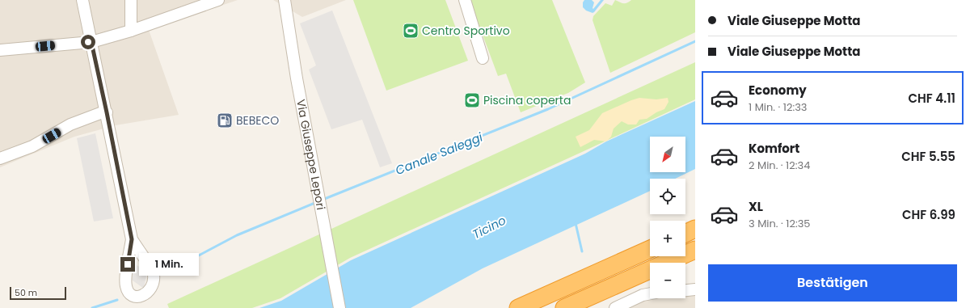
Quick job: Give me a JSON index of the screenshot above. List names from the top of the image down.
{
  "streets": {
    "street": ["Via Giuseppe Lepori"]
  },
  "water": ["Canale Saleggi", "Ticino"],
  "places": {
    "sports": ["Centro Sportivo", "Piscina coperta"],
    "fuel station": ["BEBECO"]
  },
  "scale_bar": "50 m",
  "north": "bottom left",
  "page": {
    "banner": ["Viale Giuseppe Motta", "Viale Giuseppe Motta"],
    "list": [
      {
        "name": "Economy",
        "note": "1 Min. · 12:33",
        "value": "CHF 4.11"
      },
      {
        "name": "Komfort",
        "note": "2 Min. · 12:34",
        "value": "CHF 5.55"
      },
      {
        "name": "XL",
        "note": "3 Min. · 12:35",
        "value": "CHF 6.99"
      }
    ],
    "map_buttons": ["+", "−"],
    "bubble": "1 Min.",
    "buttons": "Bestätigen",
    "scale": "50 m"
  }
}
